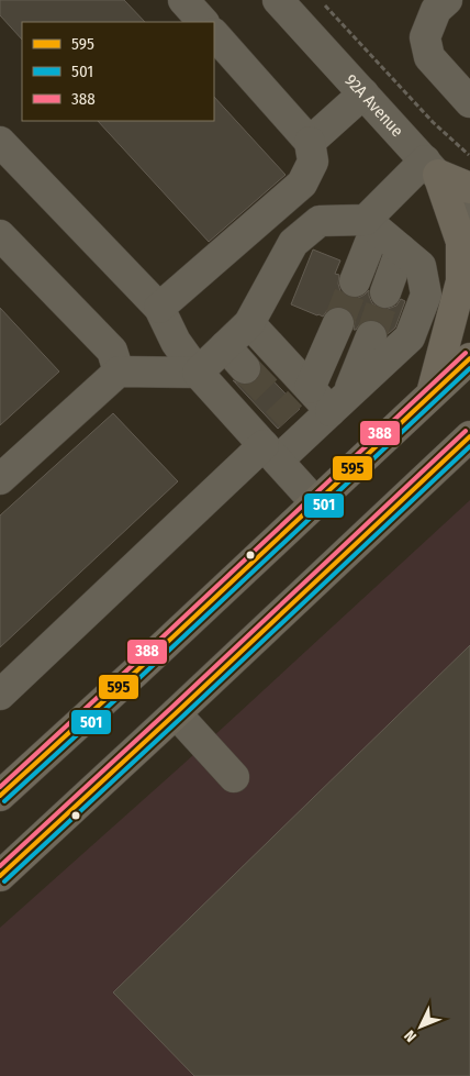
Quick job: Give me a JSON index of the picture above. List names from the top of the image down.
{
  "streets": {
    "street": ["92A Avenue"]
  },
  "lines": ["transit line 388", "transit line 595", "transit line 501"],
  "legend": ["595", "501", "388"],
  "north": "bottom left"
}
